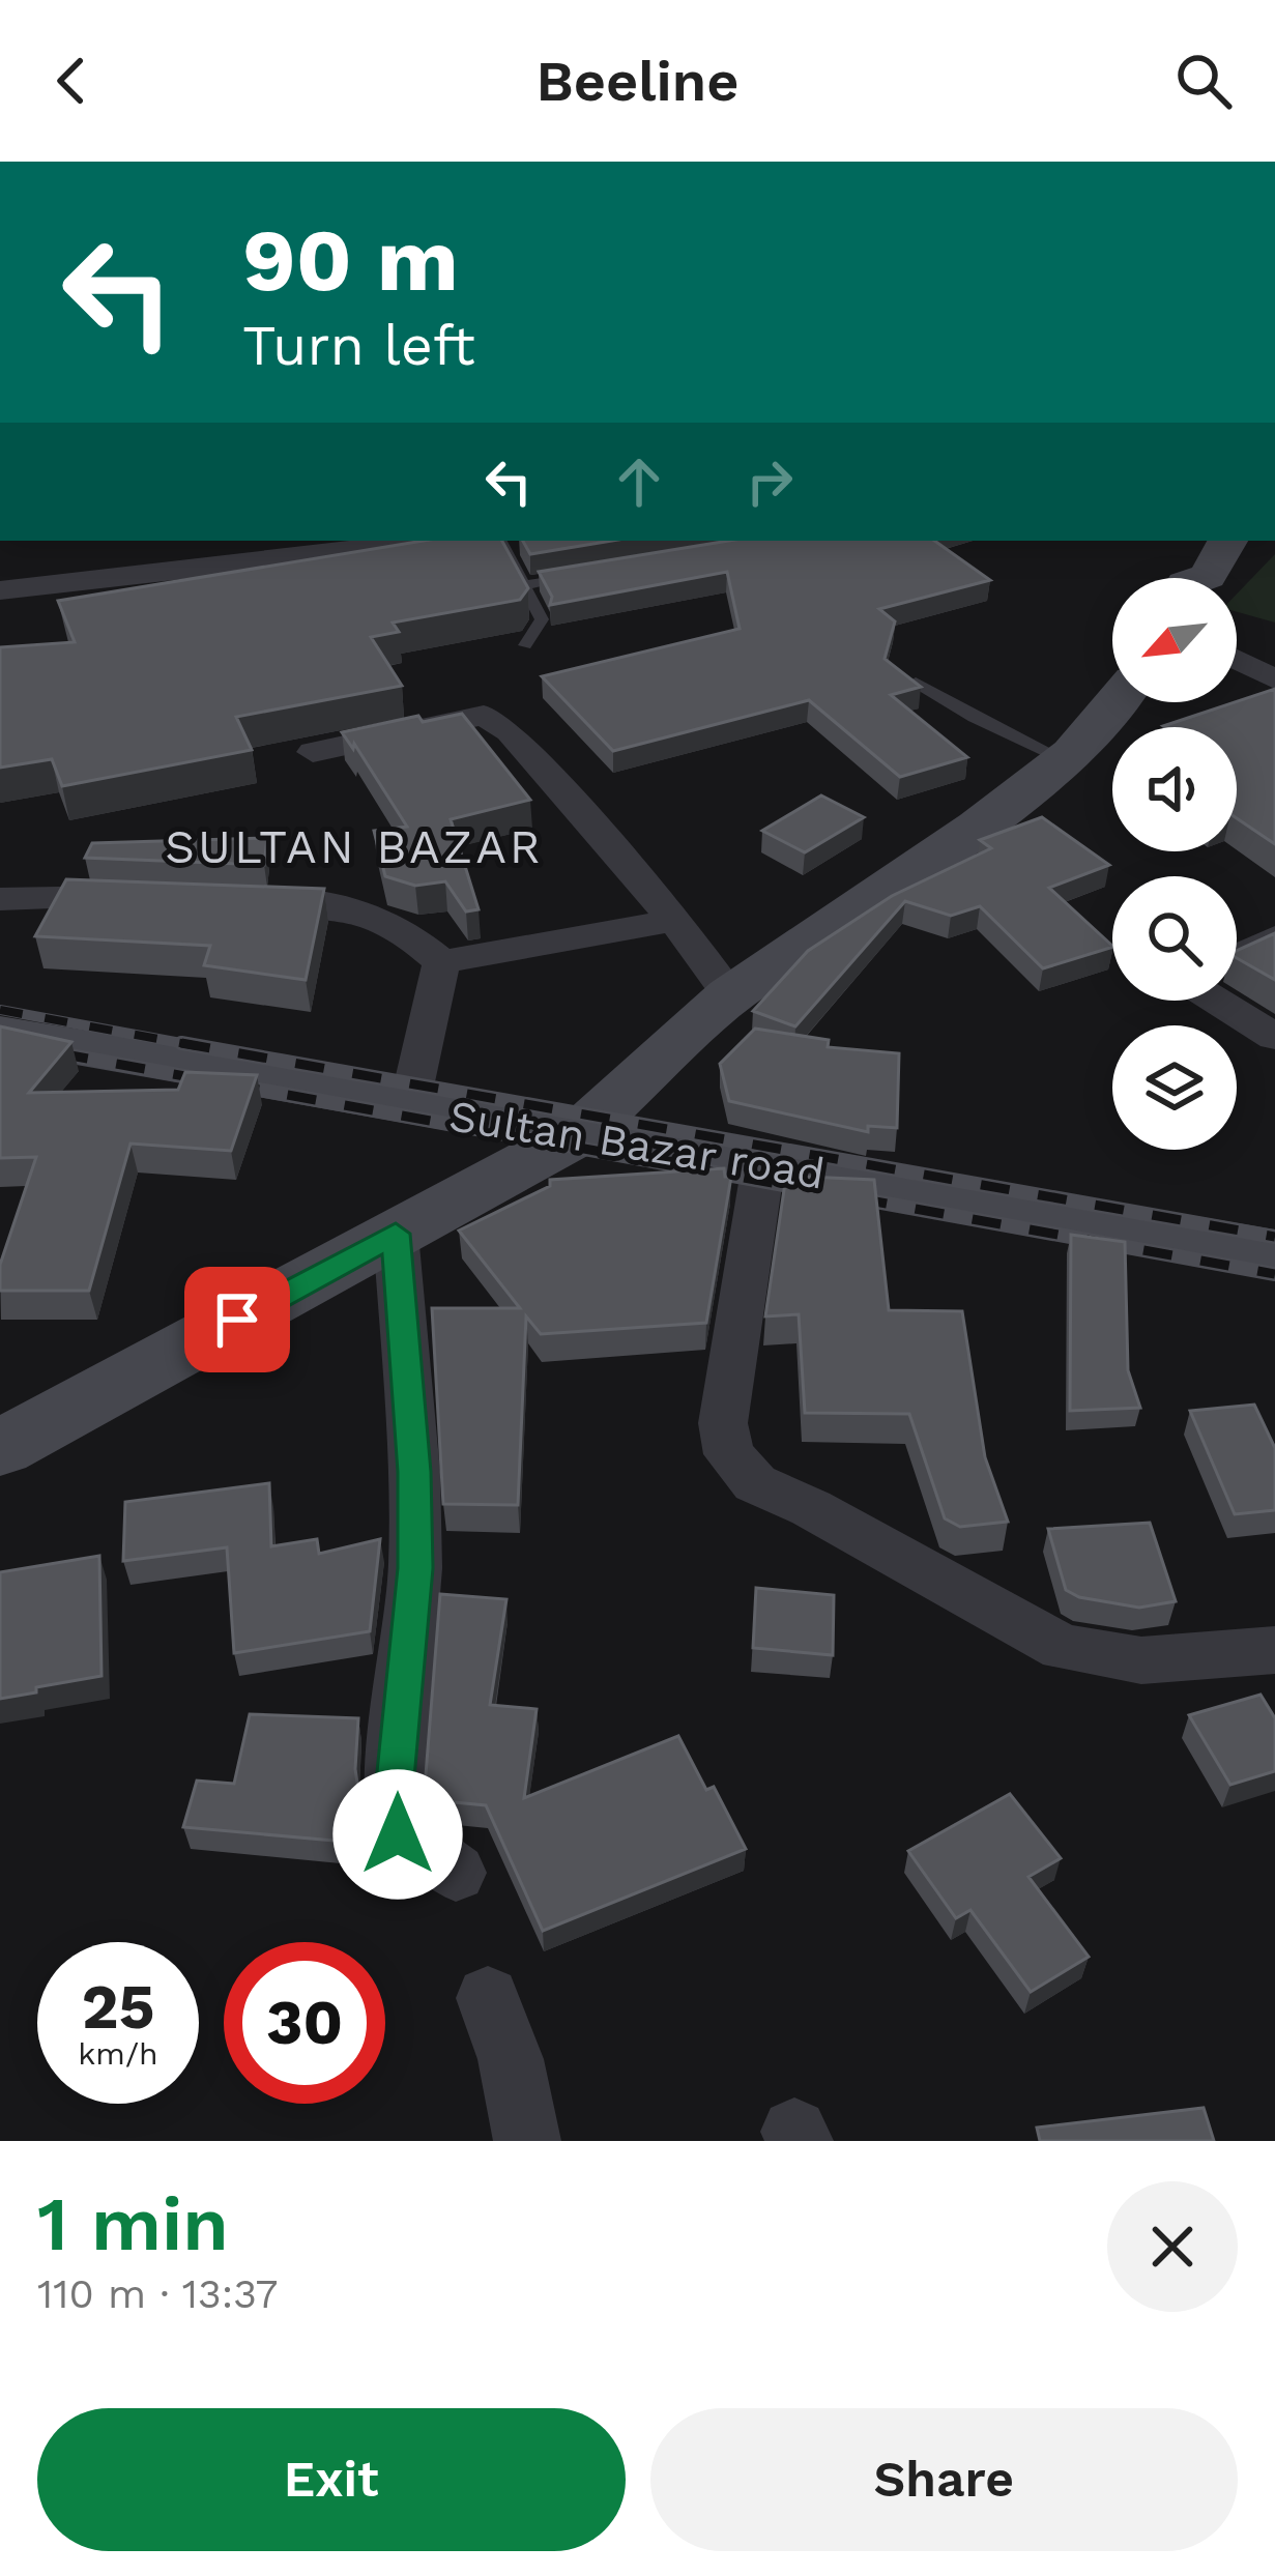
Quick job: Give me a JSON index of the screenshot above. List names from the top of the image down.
{
  "streets": {
    "main road": ["Sultan Bazar road"]
  },
  "districts": ["SULTAN BAZAR"],
  "north": "bottom left",
  "page": {
    "header": "Beeline",
    "turn": ["90 m", "Turn left"],
    "speed": "25 km/h",
    "limit": "30",
    "heading": ["1 min", "110 m · 13:37"],
    "buttons": ["Exit", "Share"]
  }
}
